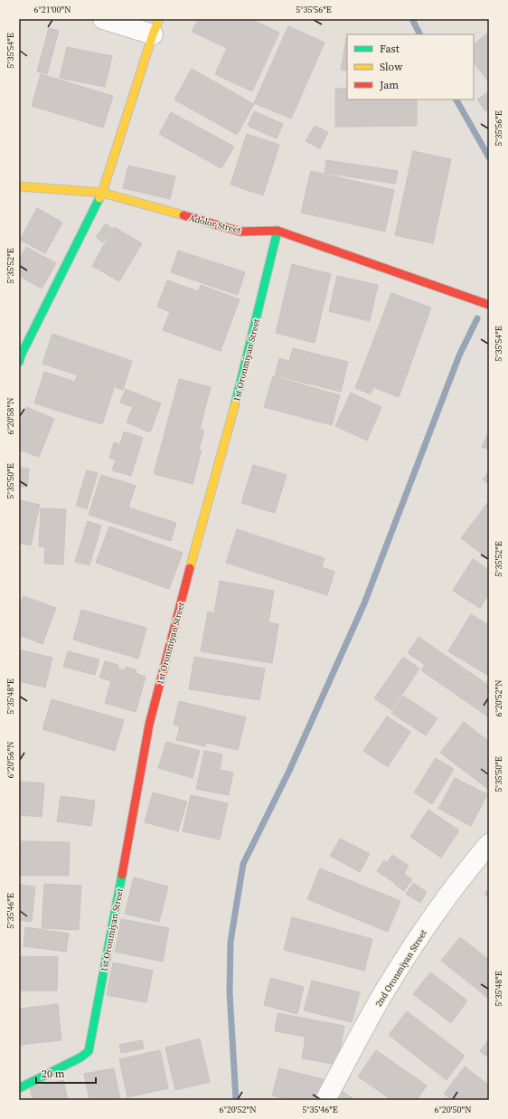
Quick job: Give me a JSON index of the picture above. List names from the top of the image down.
{
  "streets": {
    "street": ["Adolor Street", "1st Oronmiyan Street", "2nd Oronmiyan Street"]
  },
  "crossings": [
    ["Adolor Street", "1st Oronmiyan Street"]
  ],
  "legend": ["Fast", "Slow", "Jam"],
  "scale_bar": "20 m",
  "coordinates": [
    "6°21'00\"N",
    "5°35'56\"E",
    "5°35'54\"E",
    "5°35'52\"E",
    "6°20'58\"N",
    "5°35'50\"E",
    "5°35'48\"E",
    "6°20'52\"N",
    "6°20'56\"N",
    "5°35'46\"E",
    "6°20'50\"N"
  ]
}
